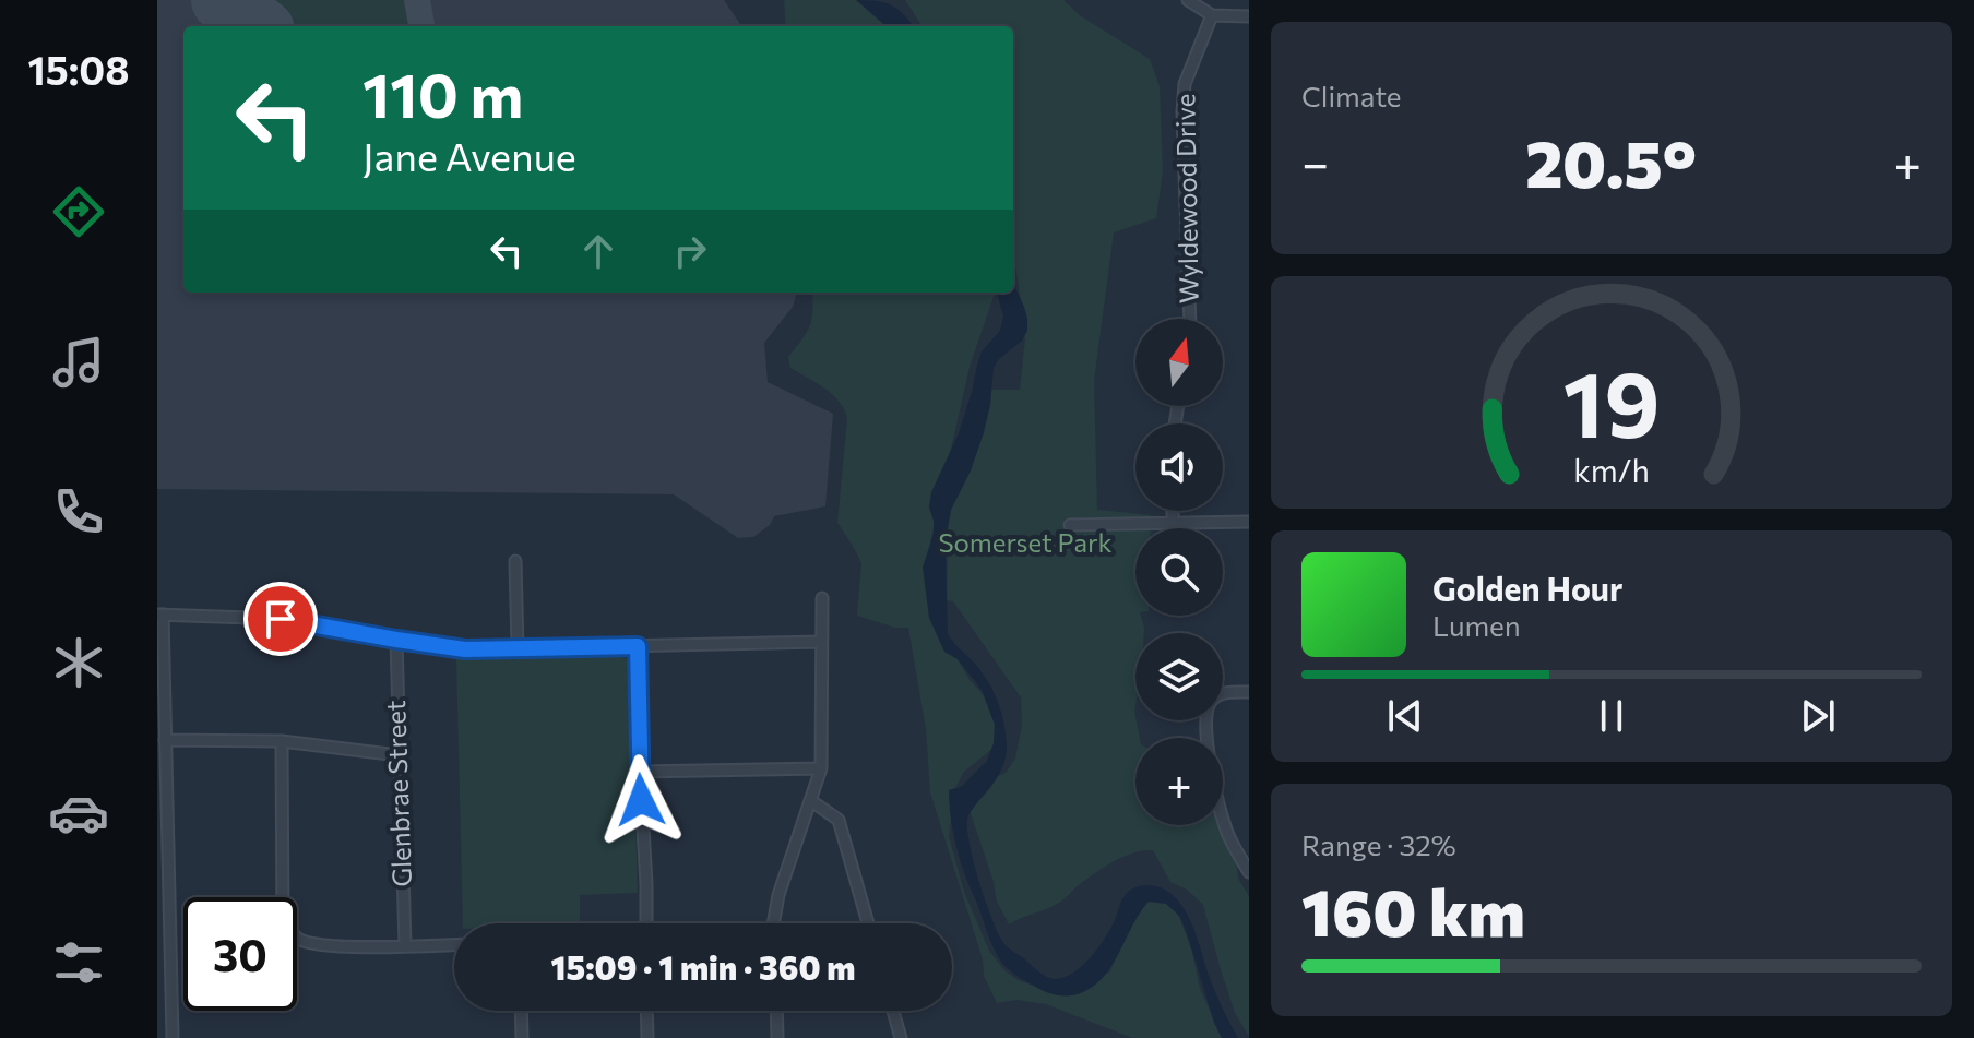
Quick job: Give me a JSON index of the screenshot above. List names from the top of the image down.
{
  "streets": {
    "street": ["Wyldewood Drive", "Glenbrae Street"]
  },
  "parks": ["Somerset Park"],
  "north": "top",
  "page": {
    "tabs": "15:08",
    "tile": [
      "Climate",
      ["Range · 32%", "160 km"]
    ],
    "turn": ["110 m", "Jane Avenue"],
    "heat": ["−", "20.5°", "+"],
    "map_buttons": "+",
    "song": ["Golden Hour", "Lumen"],
    "limit": "30",
    "trip": "15:09 · 1 min · 360 m",
    "gauge": ["19", "km/h"]
  }
}
